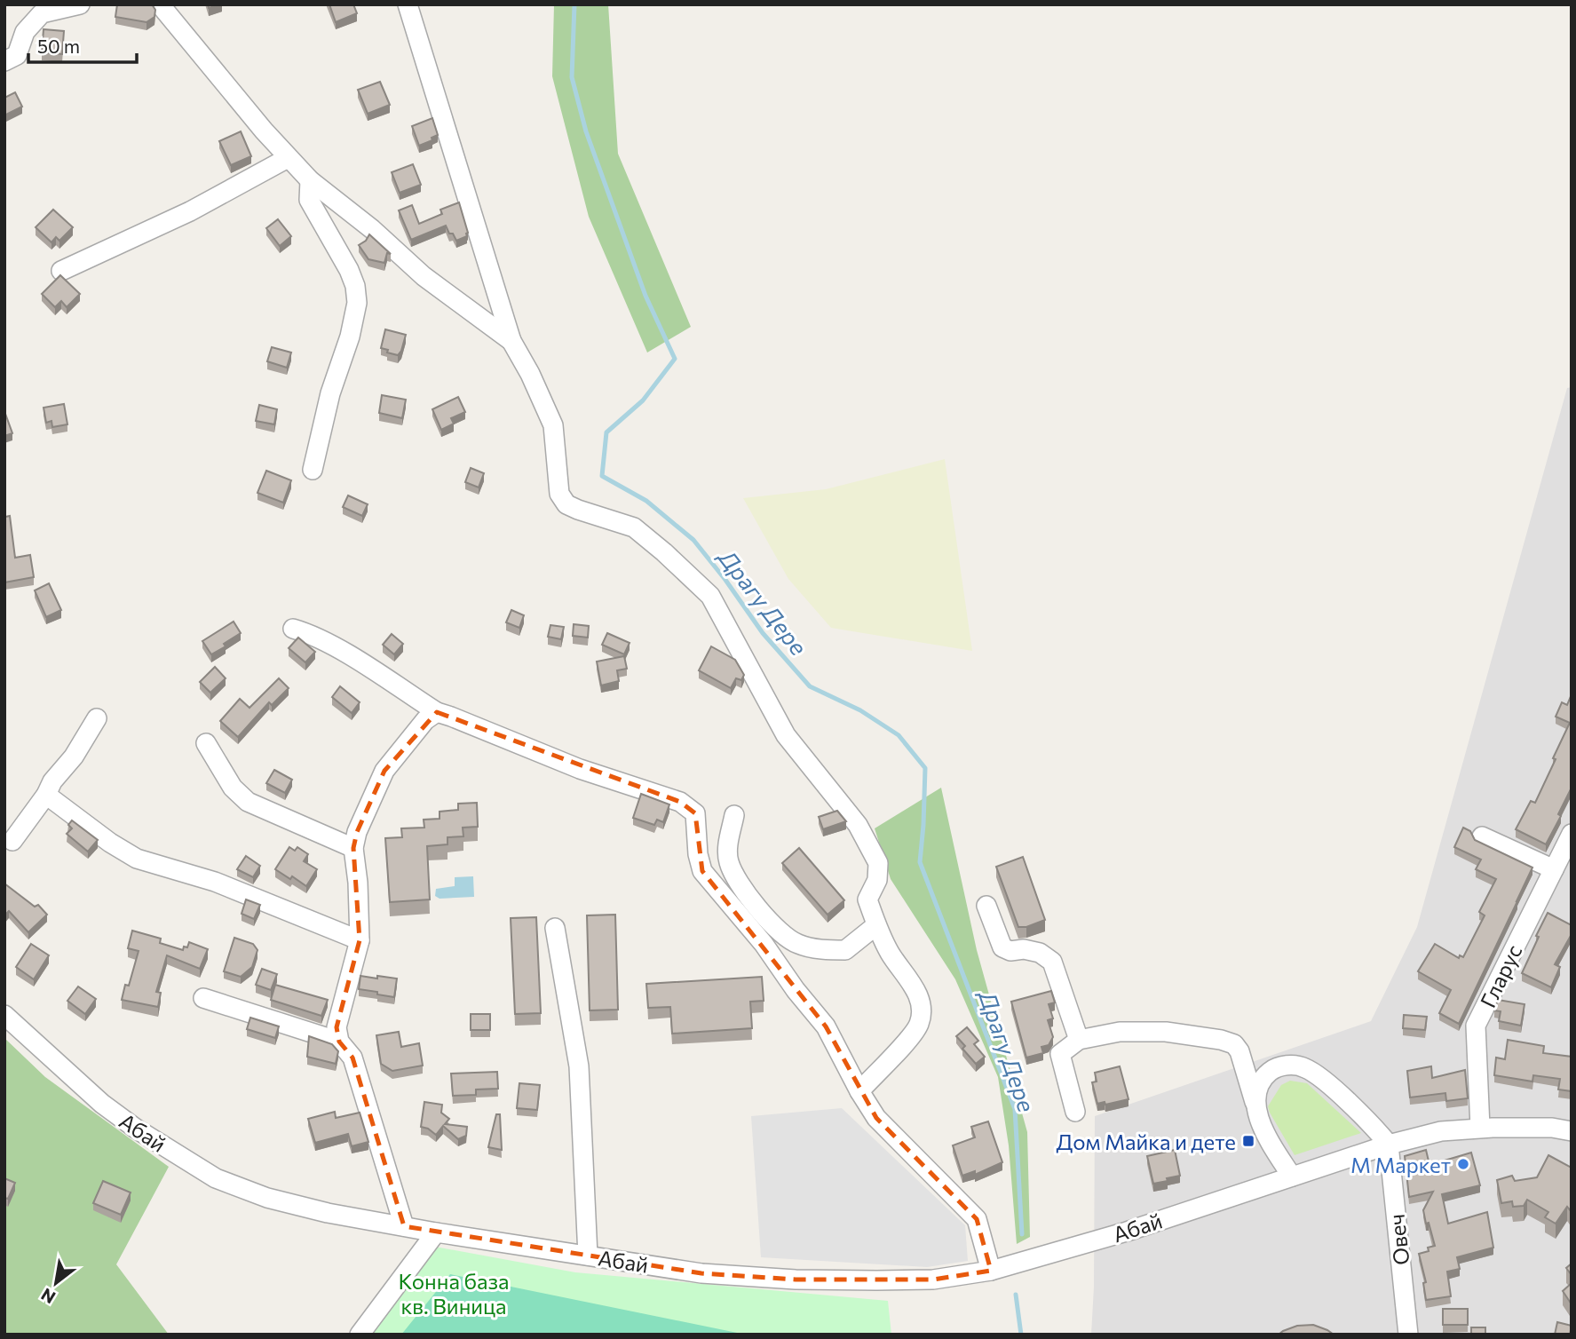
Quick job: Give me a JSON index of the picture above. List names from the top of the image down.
{
  "streets": {
    "street": ["Гларус", "Абай", "Овеч"]
  },
  "crossings": [
    ["Гларус", "Абай"],
    ["Абай", "Овеч"]
  ],
  "water": ["Драгу Дере"],
  "parks": ["Конна база кв. Виница"],
  "places": {
    "transit": ["Дом Майка и дете"],
    "other": ["М Маркет"]
  },
  "scale_bar": "50 m",
  "north": "bottom left"
}
